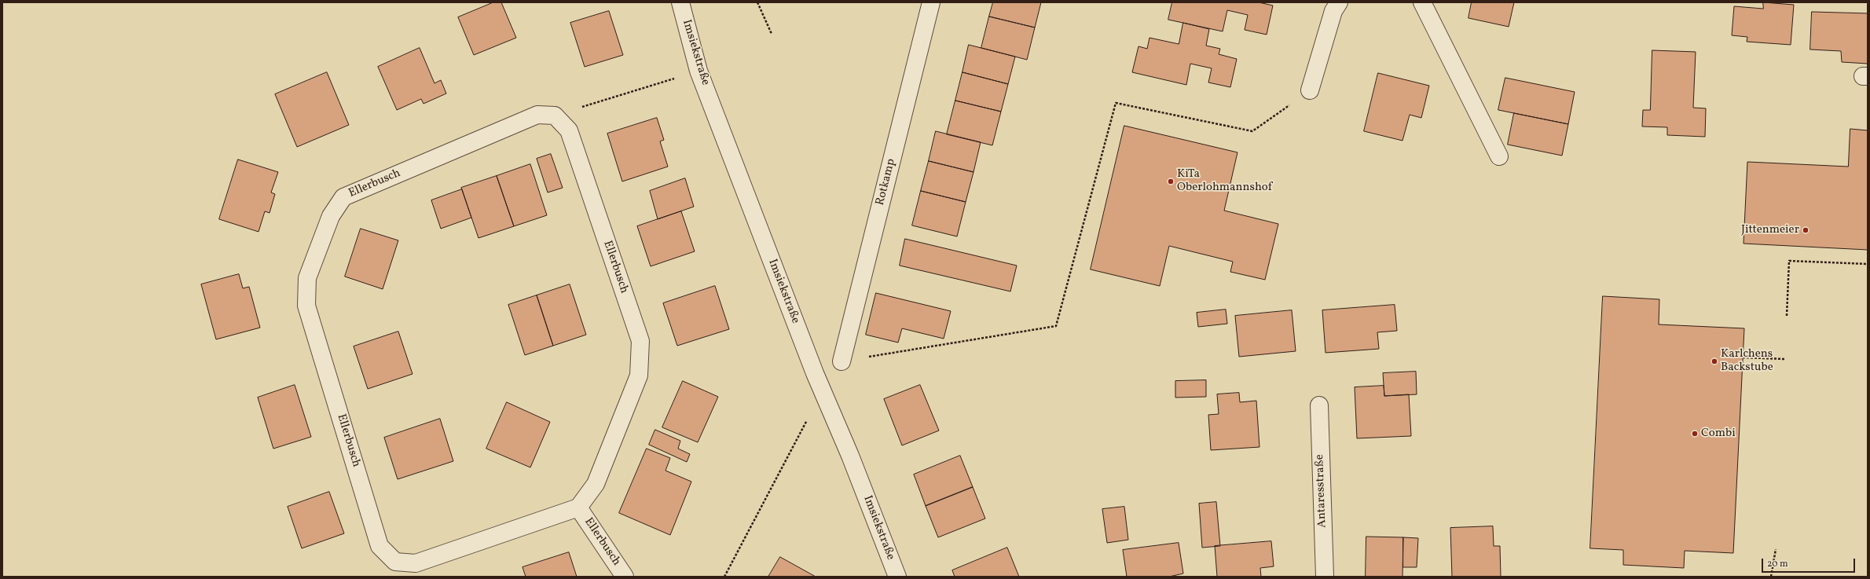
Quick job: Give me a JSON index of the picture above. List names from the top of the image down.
{
  "streets": {
    "street": [
      "Imsiekstraße",
      "Rotkamp",
      "Ellerbusch",
      "Antaresstraße"
    ]
  },
  "places": [
    "KiTa Oberlohmannshof",
    "Jittenmeier",
    "Karlchens Backstube",
    "Combi"
  ],
  "scale_bar": "20 m"
}
